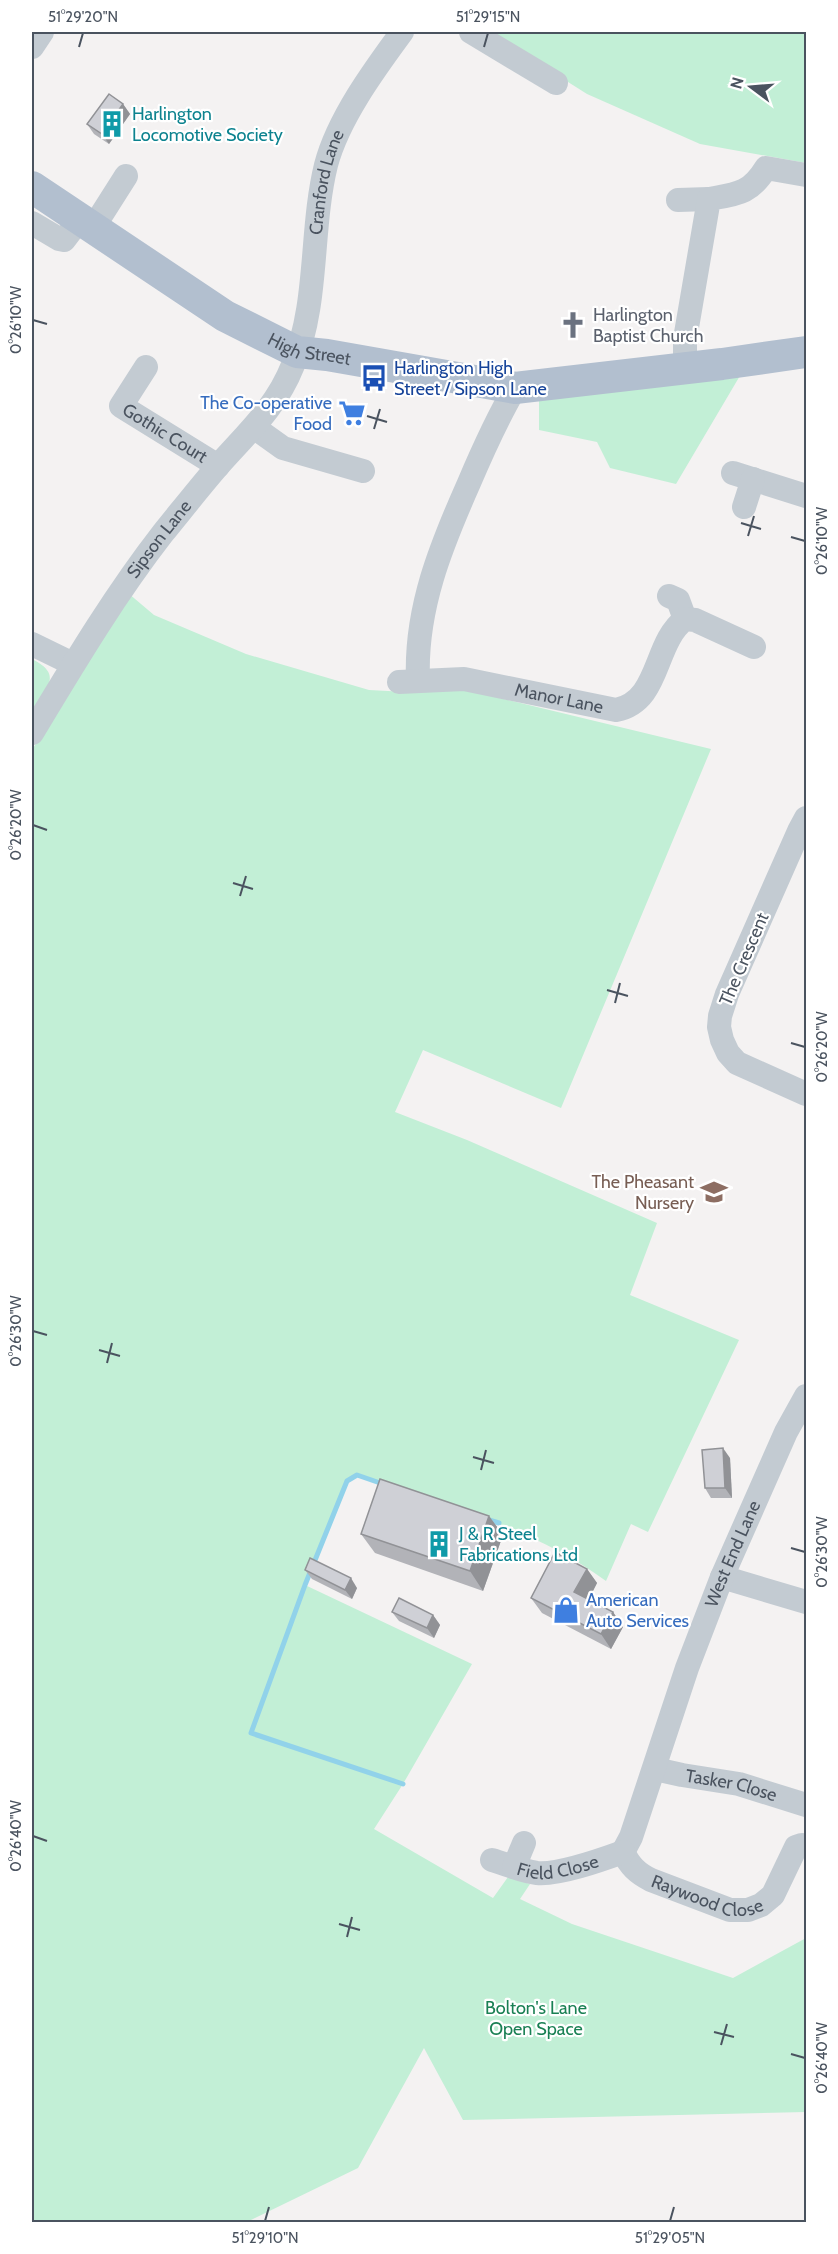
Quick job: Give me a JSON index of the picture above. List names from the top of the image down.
{
  "streets": {
    "main road": ["High Street"],
    "street": [
      "Cranford Lane",
      "Gothic Court",
      "Sipson Lane",
      "Manor Lane",
      "The Crescent",
      "West End Lane",
      "Tasker Close",
      "Field Close",
      "Raywood Close"
    ]
  },
  "crossings": [
    ["Cranford Lane", "High Street"],
    ["Cranford Lane", "Sipson Lane"],
    ["High Street", "Sipson Lane"],
    ["High Street", "Manor Lane"],
    ["Gothic Court", "Sipson Lane"],
    ["West End Lane", "Tasker Close"],
    ["West End Lane", "Field Close"],
    ["West End Lane", "Raywood Close"],
    ["Field Close", "Raywood Close"]
  ],
  "parks": ["Bolton's Lane Open Space"],
  "places": {
    "building": ["Harlington Locomotive Society", "J & R Steel Fabrications Ltd"],
    "church": ["Harlington Baptist Church"],
    "bus stop": ["Harlington High Street / Sipson Lane"],
    "supermarket": ["The Co-operative Food"],
    "school or university": ["The Pheasant Nursery"],
    "shop": ["American Auto Services"]
  },
  "north": "left",
  "coordinates": [
    "51°29'20\"N",
    "51°29'15\"N",
    "0°26'10\"W",
    "0°26'20\"W",
    "0°26'30\"W",
    "0°26'40\"W",
    "51°29'10\"N",
    "51°29'05\"N"
  ]
}
